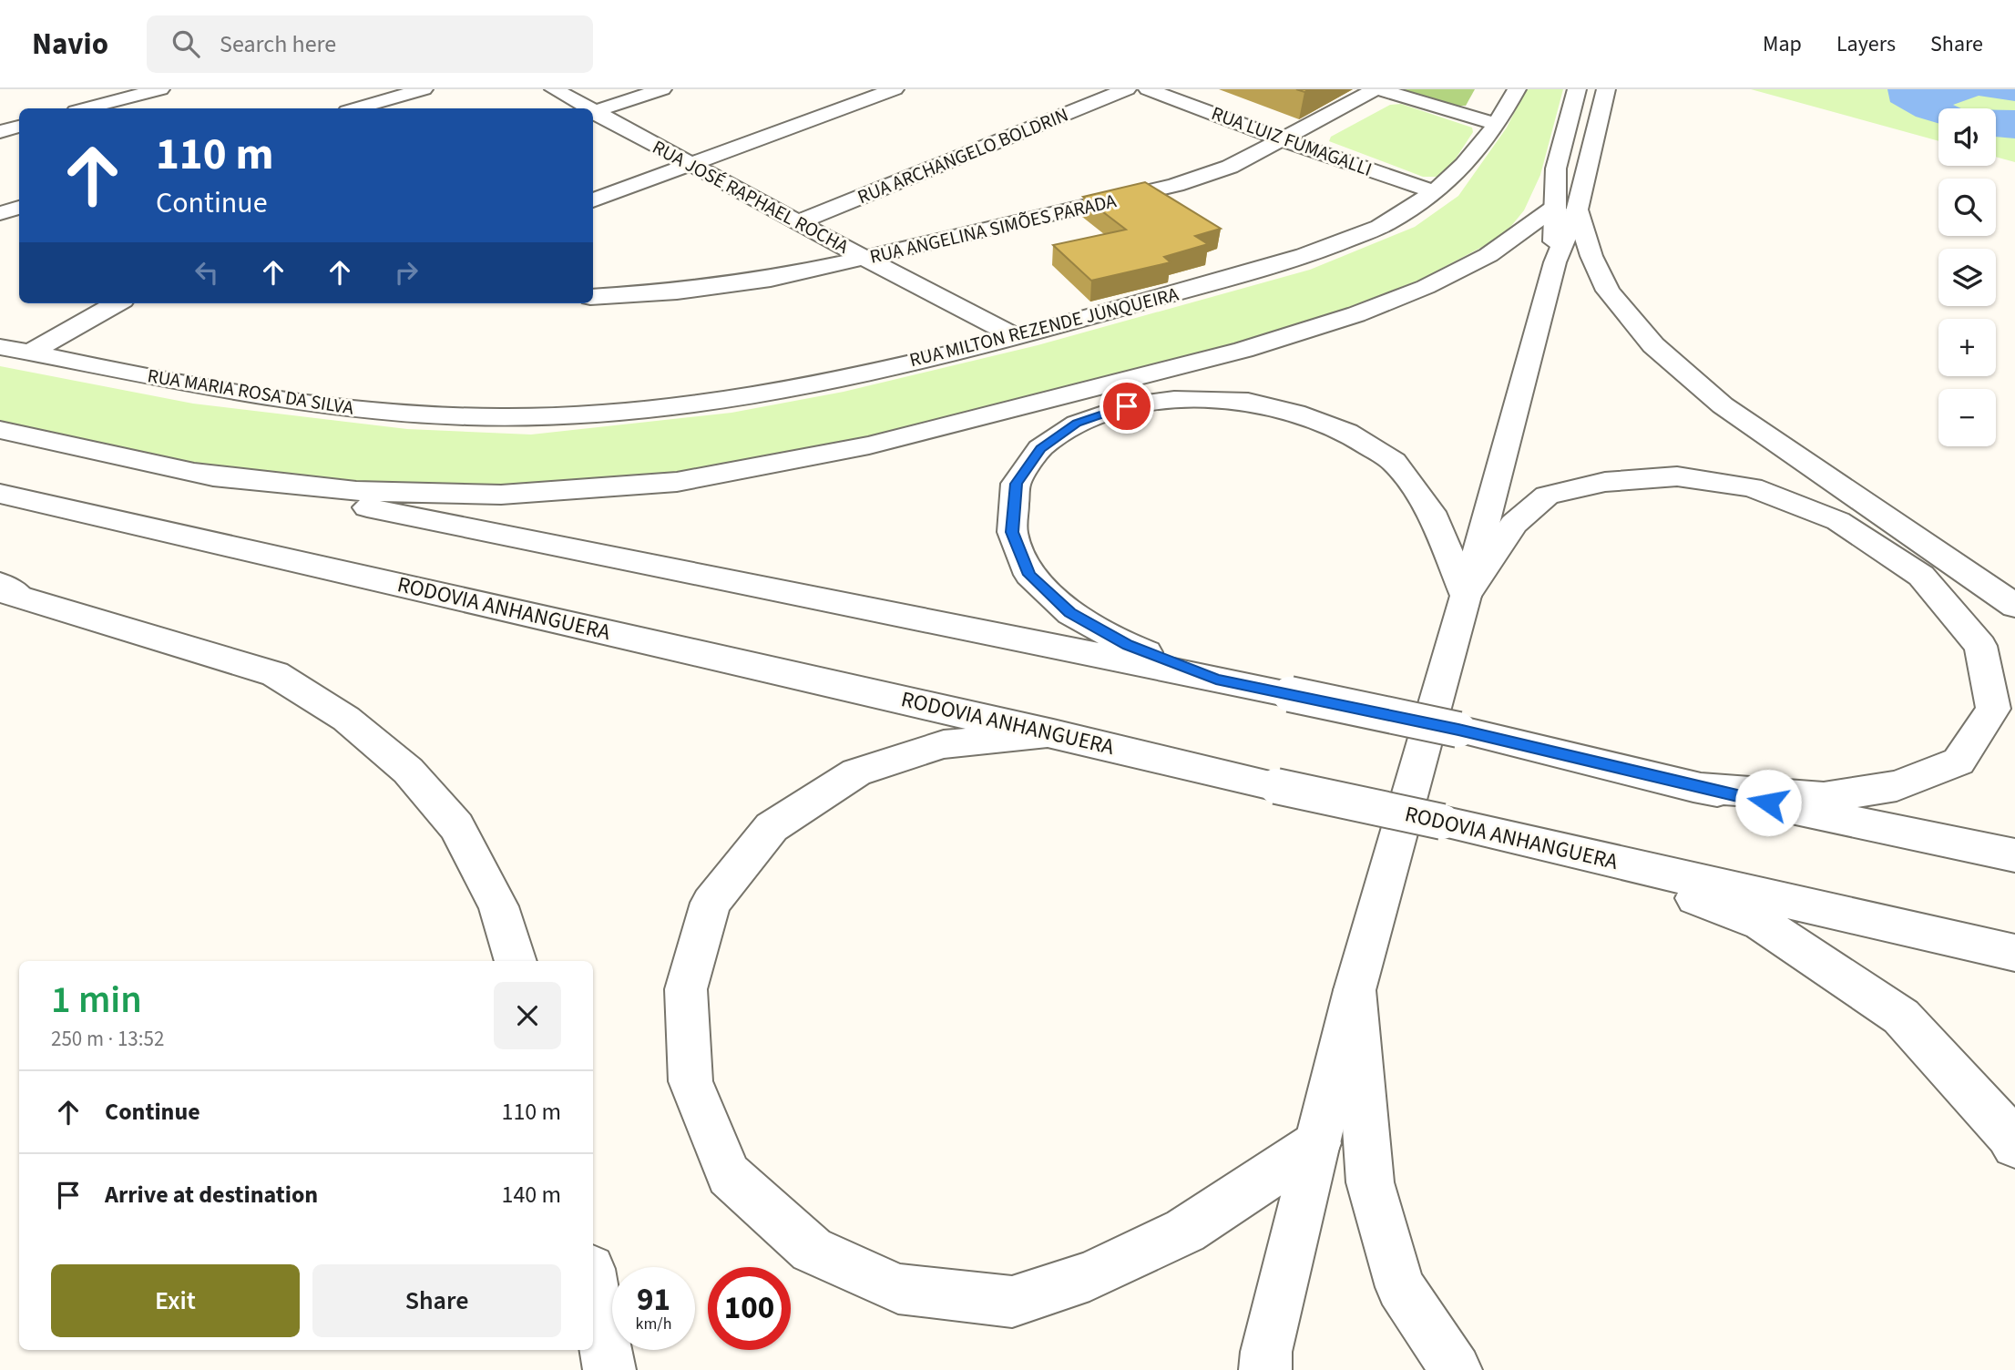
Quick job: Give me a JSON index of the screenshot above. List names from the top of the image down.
{
  "streets": {
    "main road": [
      "RUA LUIZ FUMAGALLI",
      "RUA ARCHANGELO BOLDRIN",
      "RUA JOSÉ RAPHAEL ROCHA",
      "RUA ANGELINA SIMÕES PARADA",
      "RUA MILTON REZENDE JUNQUEIRA",
      "RUA MARIA ROSA DA SILVA",
      "RODOVIA ANHANGUERA"
    ]
  },
  "crossings": [
    ["RUA LUIZ FUMAGALLI", "RUA ANGELINA SIMÕES PARADA"],
    ["RUA LUIZ FUMAGALLI", "RUA MILTON REZENDE JUNQUEIRA"],
    ["RUA ARCHANGELO BOLDRIN", "RUA JOSÉ RAPHAEL ROCHA"],
    ["RUA JOSÉ RAPHAEL ROCHA", "RUA ANGELINA SIMÕES PARADA"],
    ["RUA JOSÉ RAPHAEL ROCHA", "RUA MILTON REZENDE JUNQUEIRA"],
    ["RUA MILTON REZENDE JUNQUEIRA", "RUA MARIA ROSA DA SILVA"]
  ],
  "page": {
    "header": "Navio",
    "search": "Search here",
    "nav": ["Map", "Layers", "Share"],
    "map_buttons": ["+", "−"],
    "turn": ["110 m", "Continue"],
    "heading": ["1 min", "250 m · 13:52"],
    "list": [
      {
        "name": "Continue",
        "value": "110 m"
      },
      {
        "name": "Arrive at destination",
        "value": "140 m"
      }
    ],
    "buttons": ["Exit", "Share"],
    "speed": "91 km/h",
    "limit": "100"
  }
}
